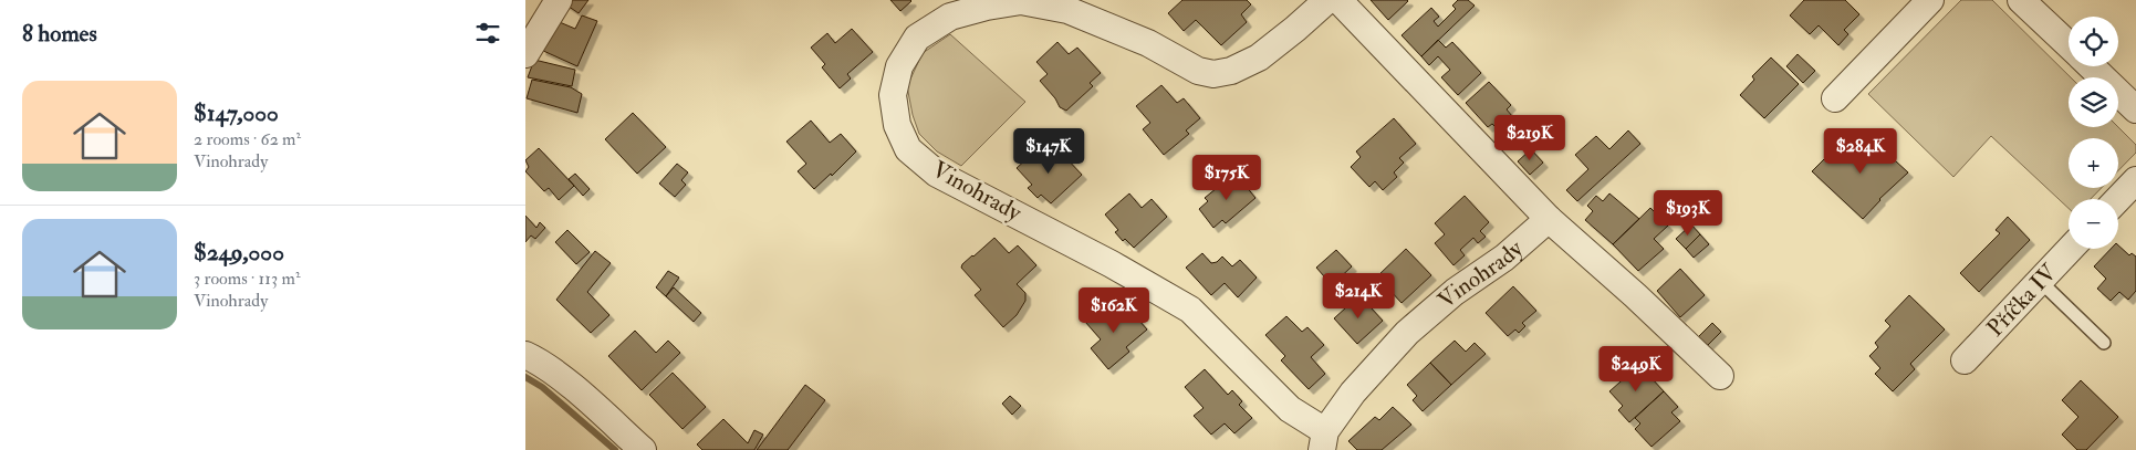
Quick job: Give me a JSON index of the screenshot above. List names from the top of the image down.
{
  "streets": {
    "street": ["Vinohrady", "Příčka IV"]
  },
  "page": {
    "heading": "8 homes",
    "map_buttons": ["+", "−"],
    "list": [
      {
        "name": "$147,000",
        "note": "2 rooms · 62 m² · Vinohrady"
      },
      {
        "name": "$249,000",
        "note": "3 rooms · 113 m² · Vinohrady"
      }
    ],
    "price": [
      "$219K",
      "$147K",
      "$284K",
      "$175K",
      "$193K",
      "$214K",
      "$162K",
      "$249K"
    ]
  }
}
